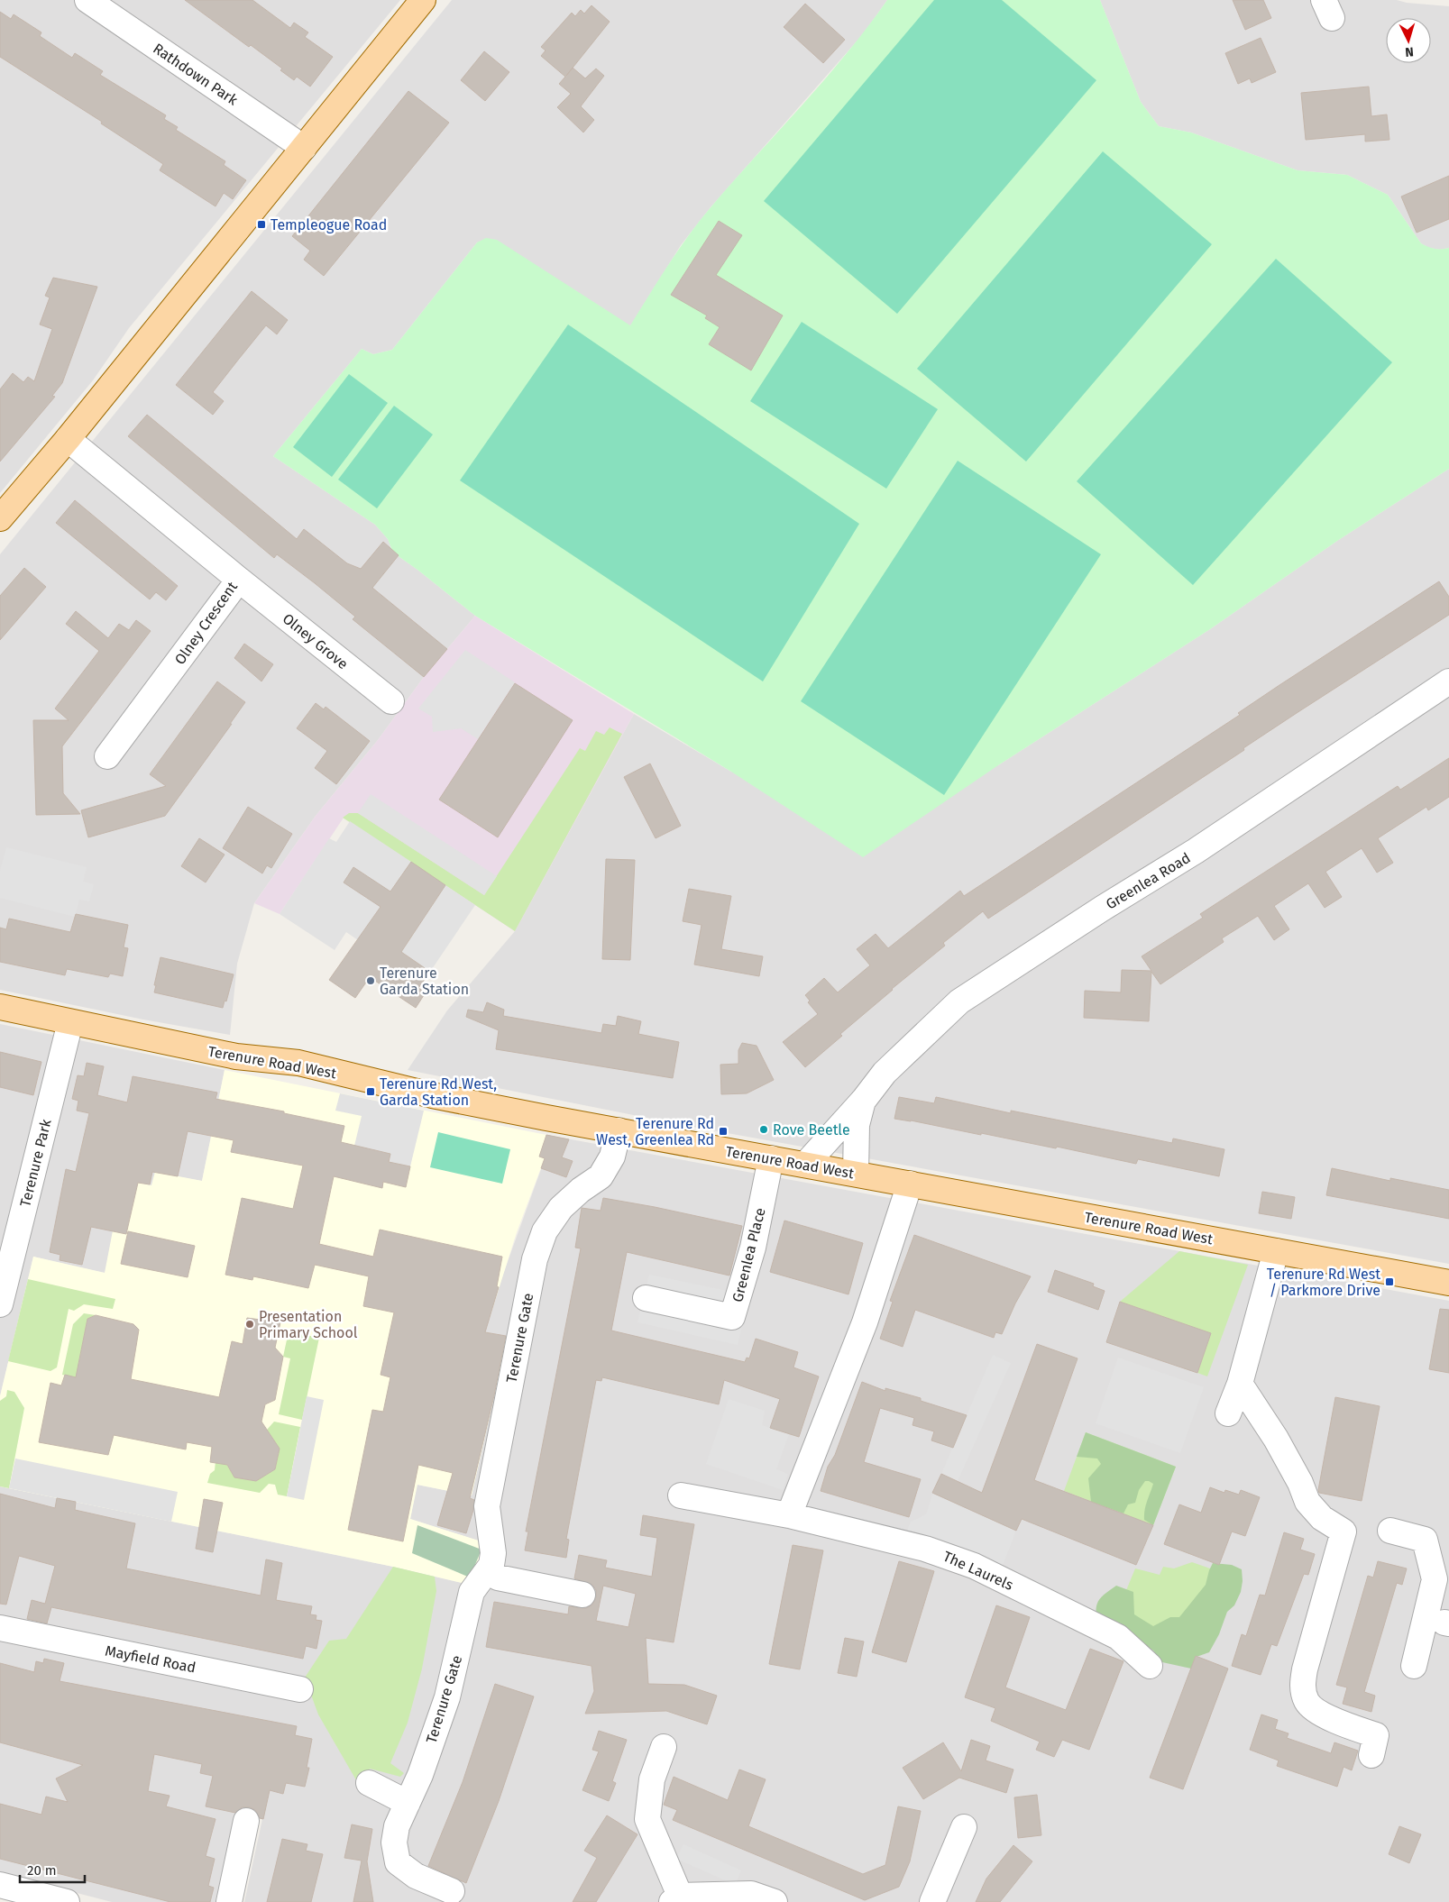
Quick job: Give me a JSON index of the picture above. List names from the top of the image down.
{
  "streets": {
    "main road": ["Terenure Road West"],
    "street": [
      "Rathdown Park",
      "Olney Crescent",
      "Olney Grove",
      "Greenlea Road",
      "Terenure Park",
      "Greenlea Place",
      "Terenure Gate",
      "The Laurels",
      "Mayfield Road"
    ]
  },
  "crossings": [
    ["Olney Crescent", "Olney Grove"],
    ["Greenlea Road", "Terenure Road West"],
    ["Terenure Road West", "Terenure Park"],
    ["Terenure Road West", "Greenlea Place"],
    ["Terenure Road West", "Terenure Gate"]
  ],
  "places": {
    "transit": [
      "Templeogue Road",
      "Terenure Rd West, Garda Station",
      "Terenure Rd West, Greenlea Rd",
      "Terenure Rd West / Parkmore Drive"
    ],
    "other": ["Terenure Garda Station", "Rove Beetle", "Presentation Primary School"]
  },
  "scale_bar": "20 m",
  "north": "bottom"
}
